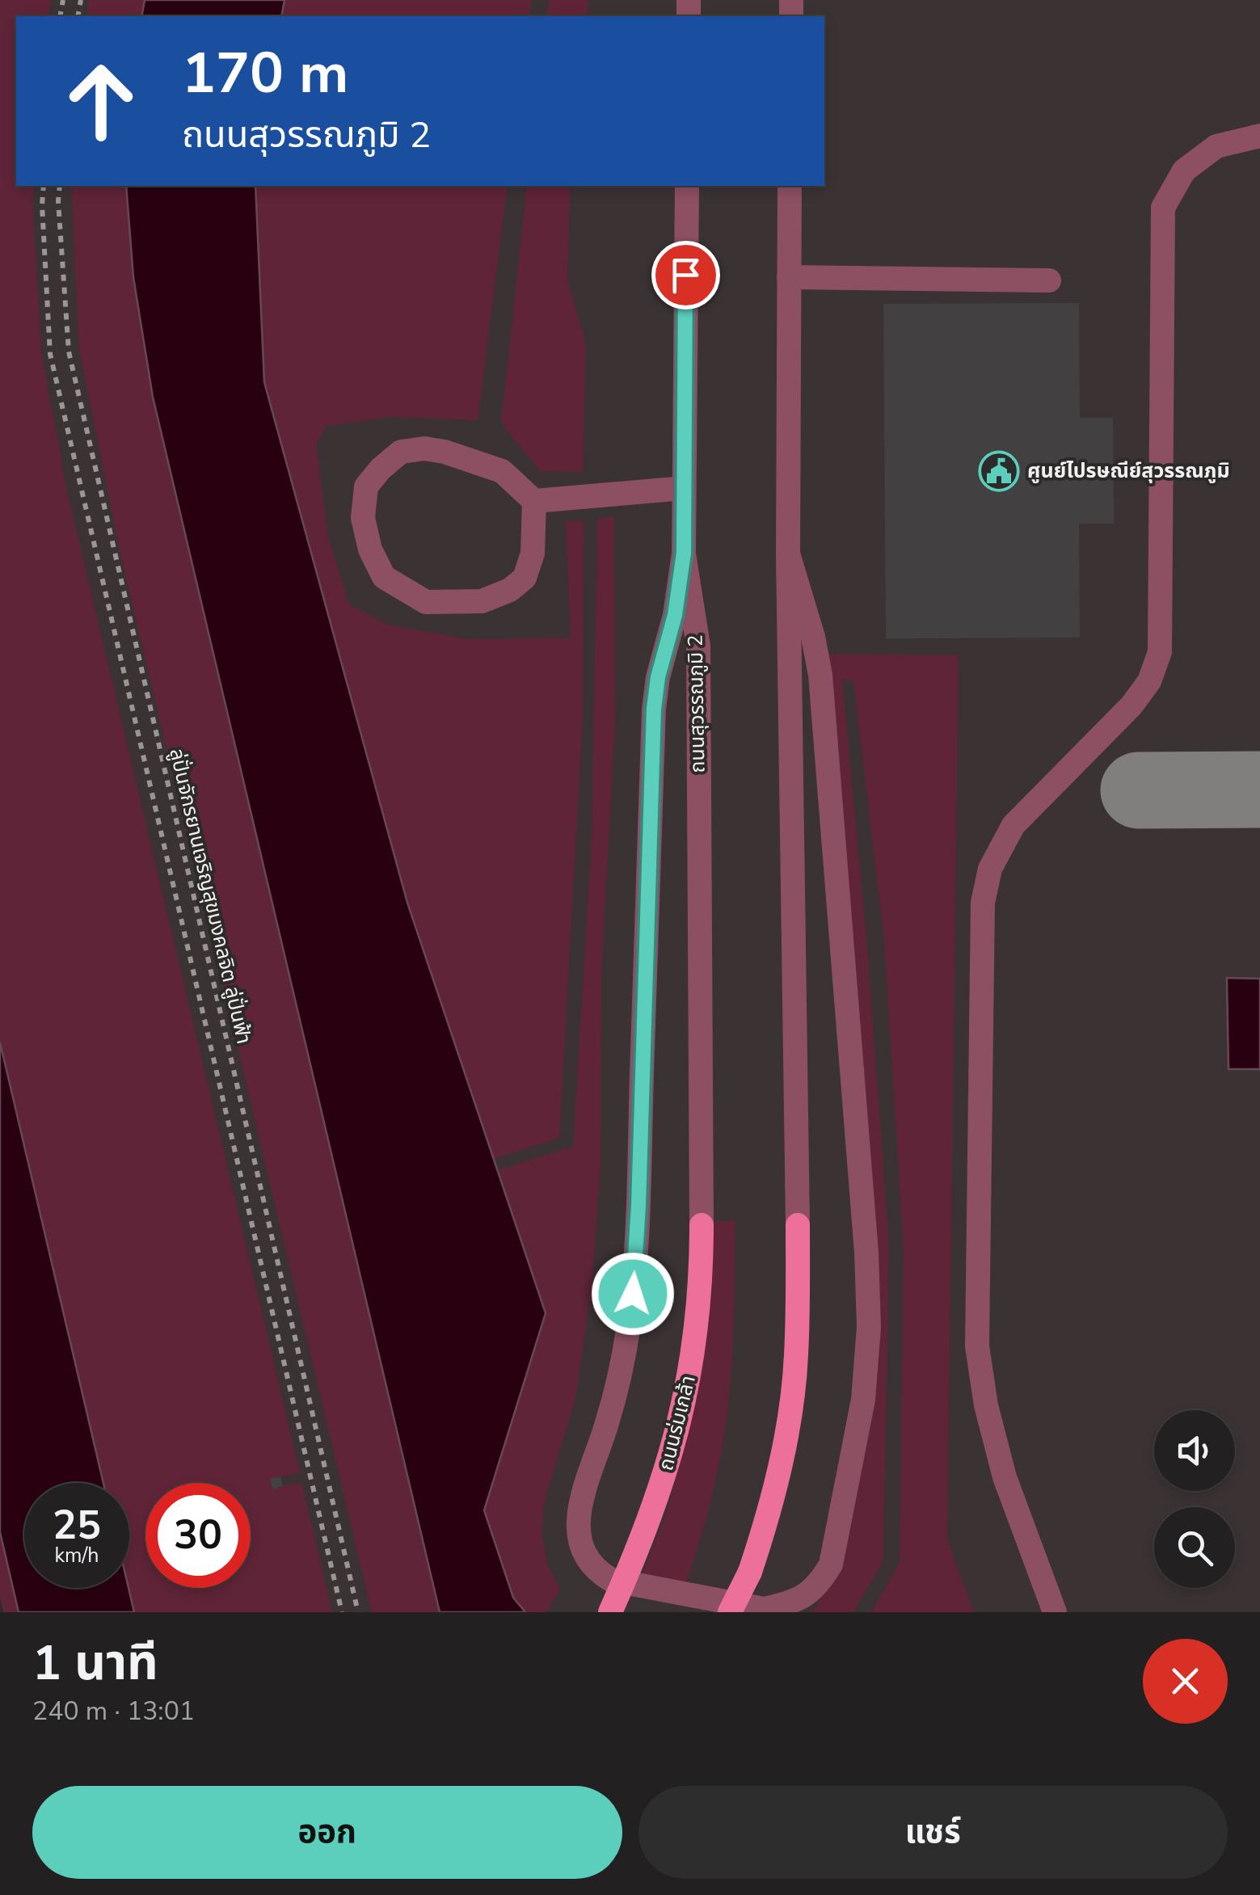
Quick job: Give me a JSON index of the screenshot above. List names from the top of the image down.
{
  "streets": {
    "main road": ["ถนนร่มเกล้า"],
    "street": ["ถนนสุวรรณภูมิ 2"],
    "path": ["ลู่ปั่นจักรยานเจริญสุขมงคลจิต ลู่ปั่นฟ้า"]
  },
  "crossings": [
    ["ถนนสุวรรณภูมิ 2", "ถนนร่มเกล้า"]
  ],
  "places": {
    "public building": ["ศูนย์ไปรษณีย์สุวรรณภูมิ"]
  },
  "page": {
    "turn": ["170 m", "ถนนสุวรรณภูมิ 2"],
    "speed": "25 km/h",
    "limit": "30",
    "heading": ["1 นาที", "240 m · 13:01"],
    "buttons": ["ออก", "แชร์"]
  }
}
